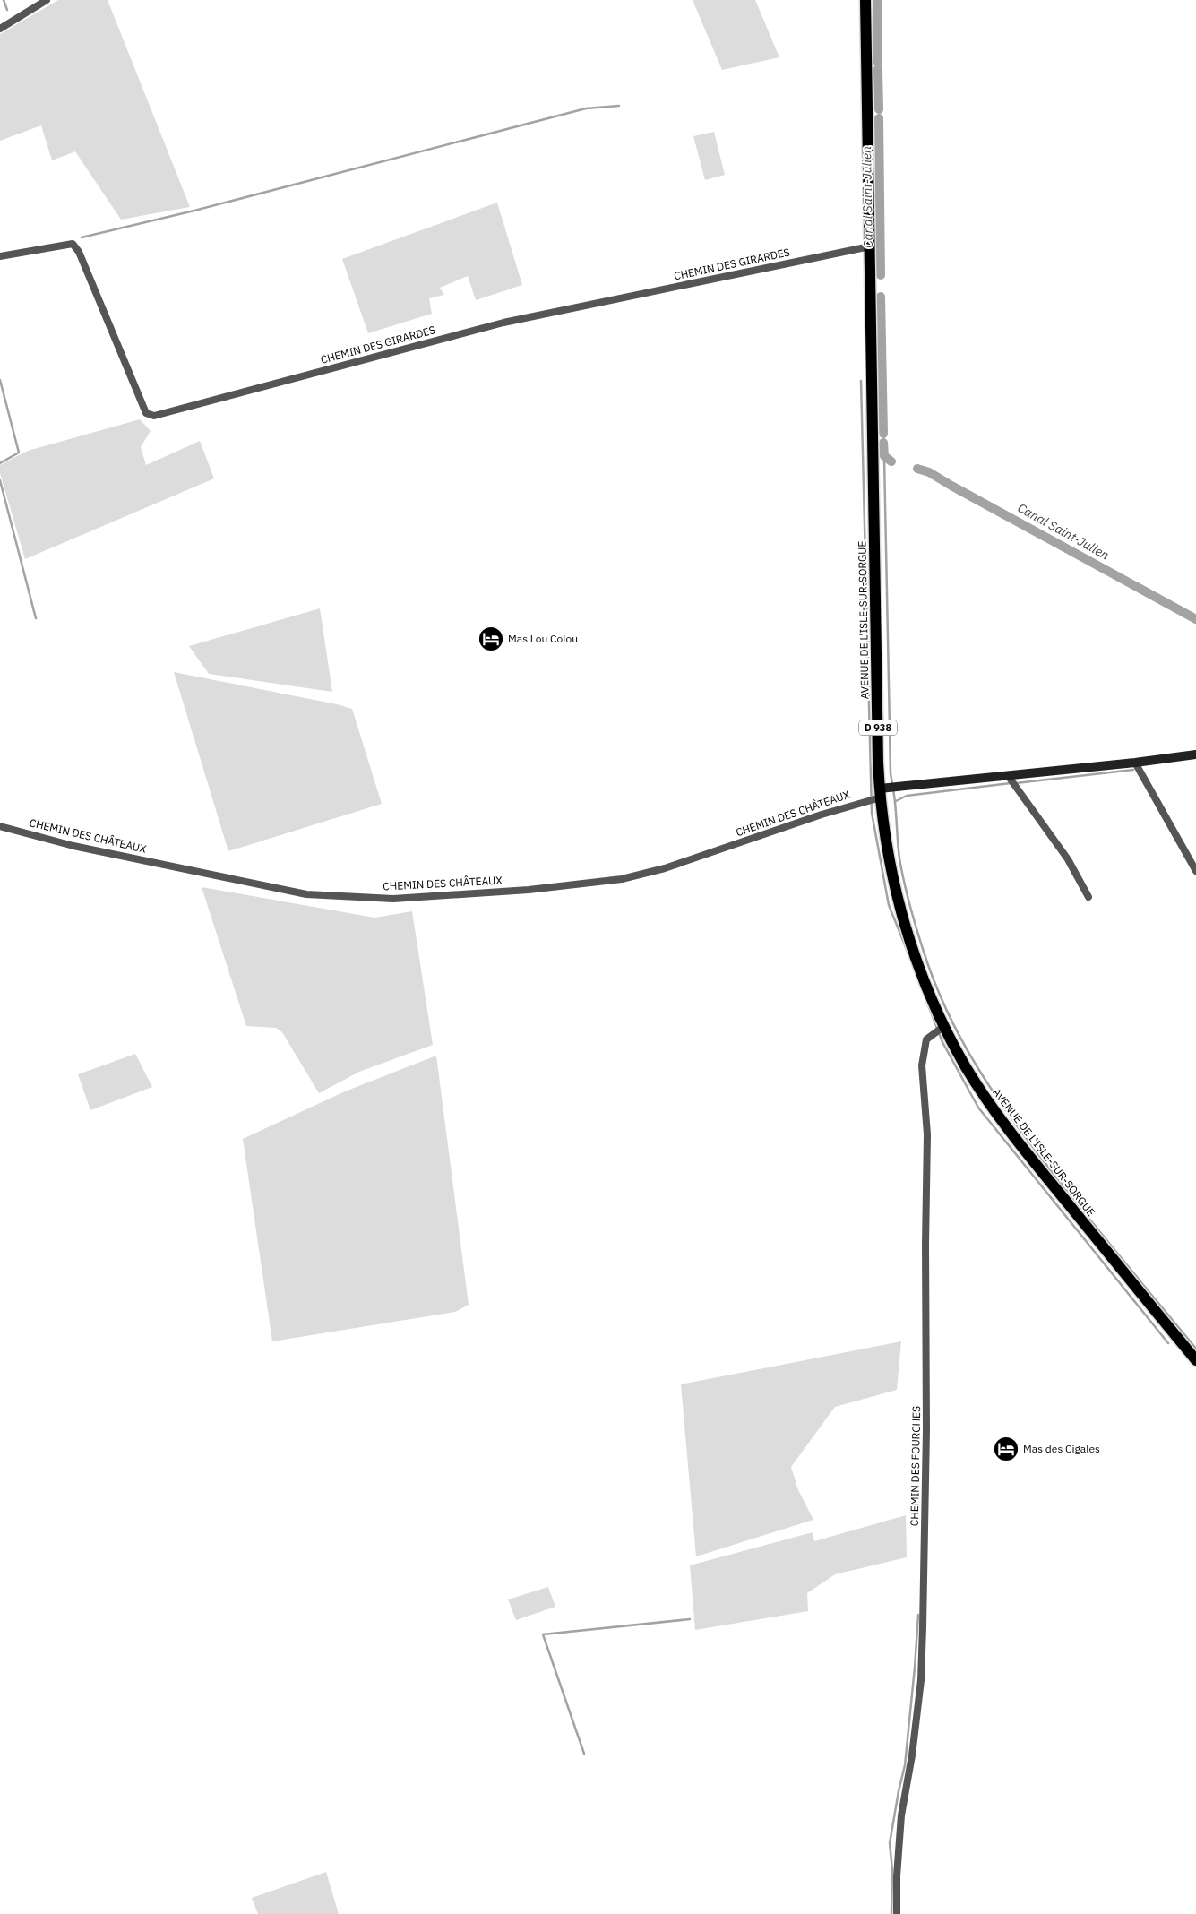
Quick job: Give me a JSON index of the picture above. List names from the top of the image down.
{
  "streets": {
    "main road": ["AVENUE DE L'ISLE-SUR-SORGUE", "D 938"],
    "street": ["CHEMIN DES GIRARDES", "CHEMIN DES CHÂTEAUX", "CHEMIN DES FOURCHES"]
  },
  "crossings": [
    ["CHEMIN DES GIRARDES", "AVENUE DE L'ISLE-SUR-SORGUE"],
    ["AVENUE DE L'ISLE-SUR-SORGUE", "CHEMIN DES CHÂTEAUX"],
    ["AVENUE DE L'ISLE-SUR-SORGUE", "CHEMIN DES FOURCHES"]
  ],
  "water": ["Canal Saint-Julien"],
  "places": {
    "hotel": ["Mas Lou Colou", "Mas des Cigales"]
  }
}
